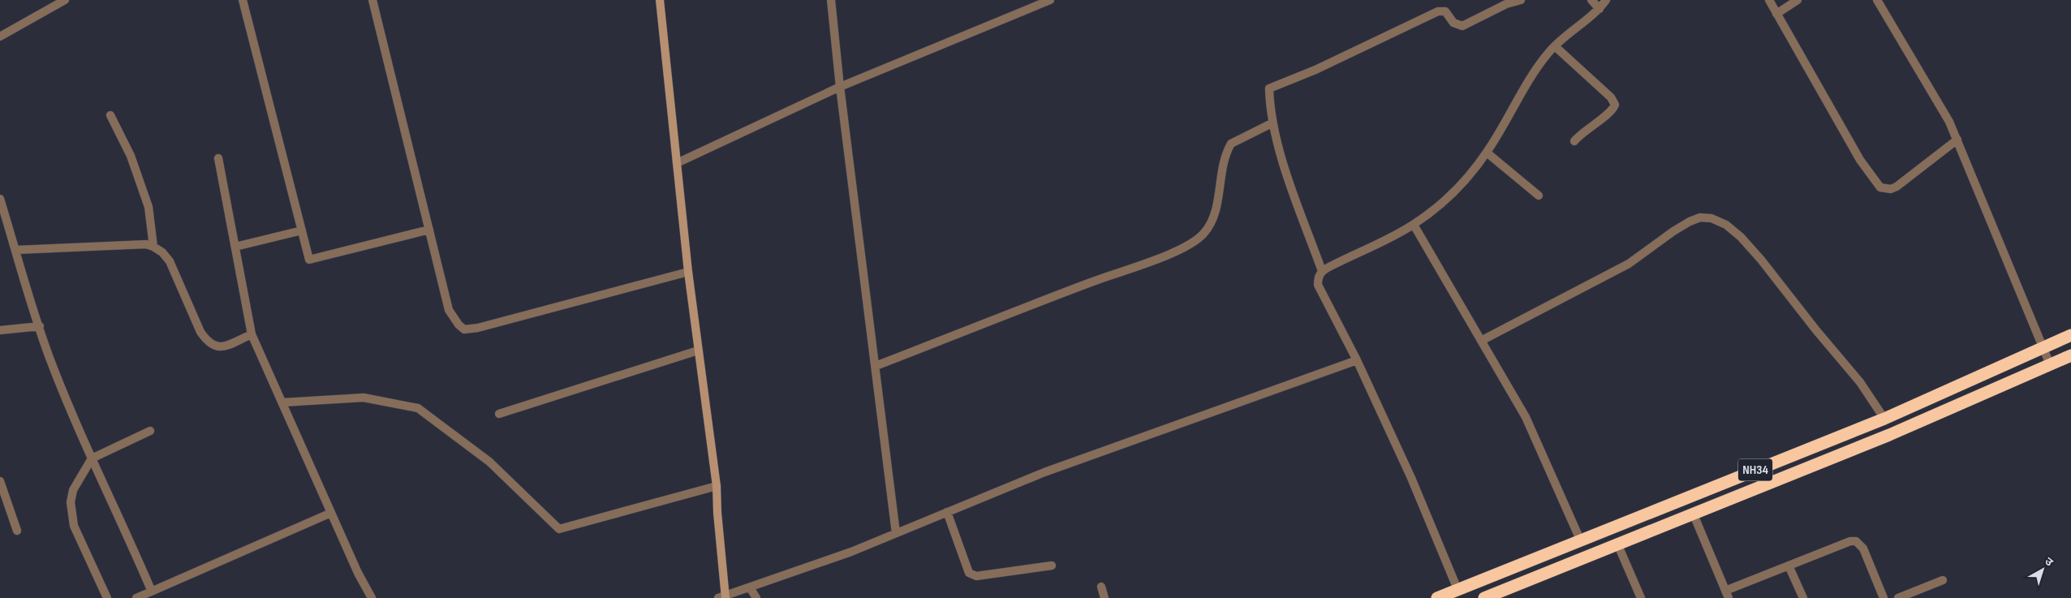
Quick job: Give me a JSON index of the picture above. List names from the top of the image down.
{
  "streets": {
    "highway": ["NH34"]
  },
  "north": "top right"
}
